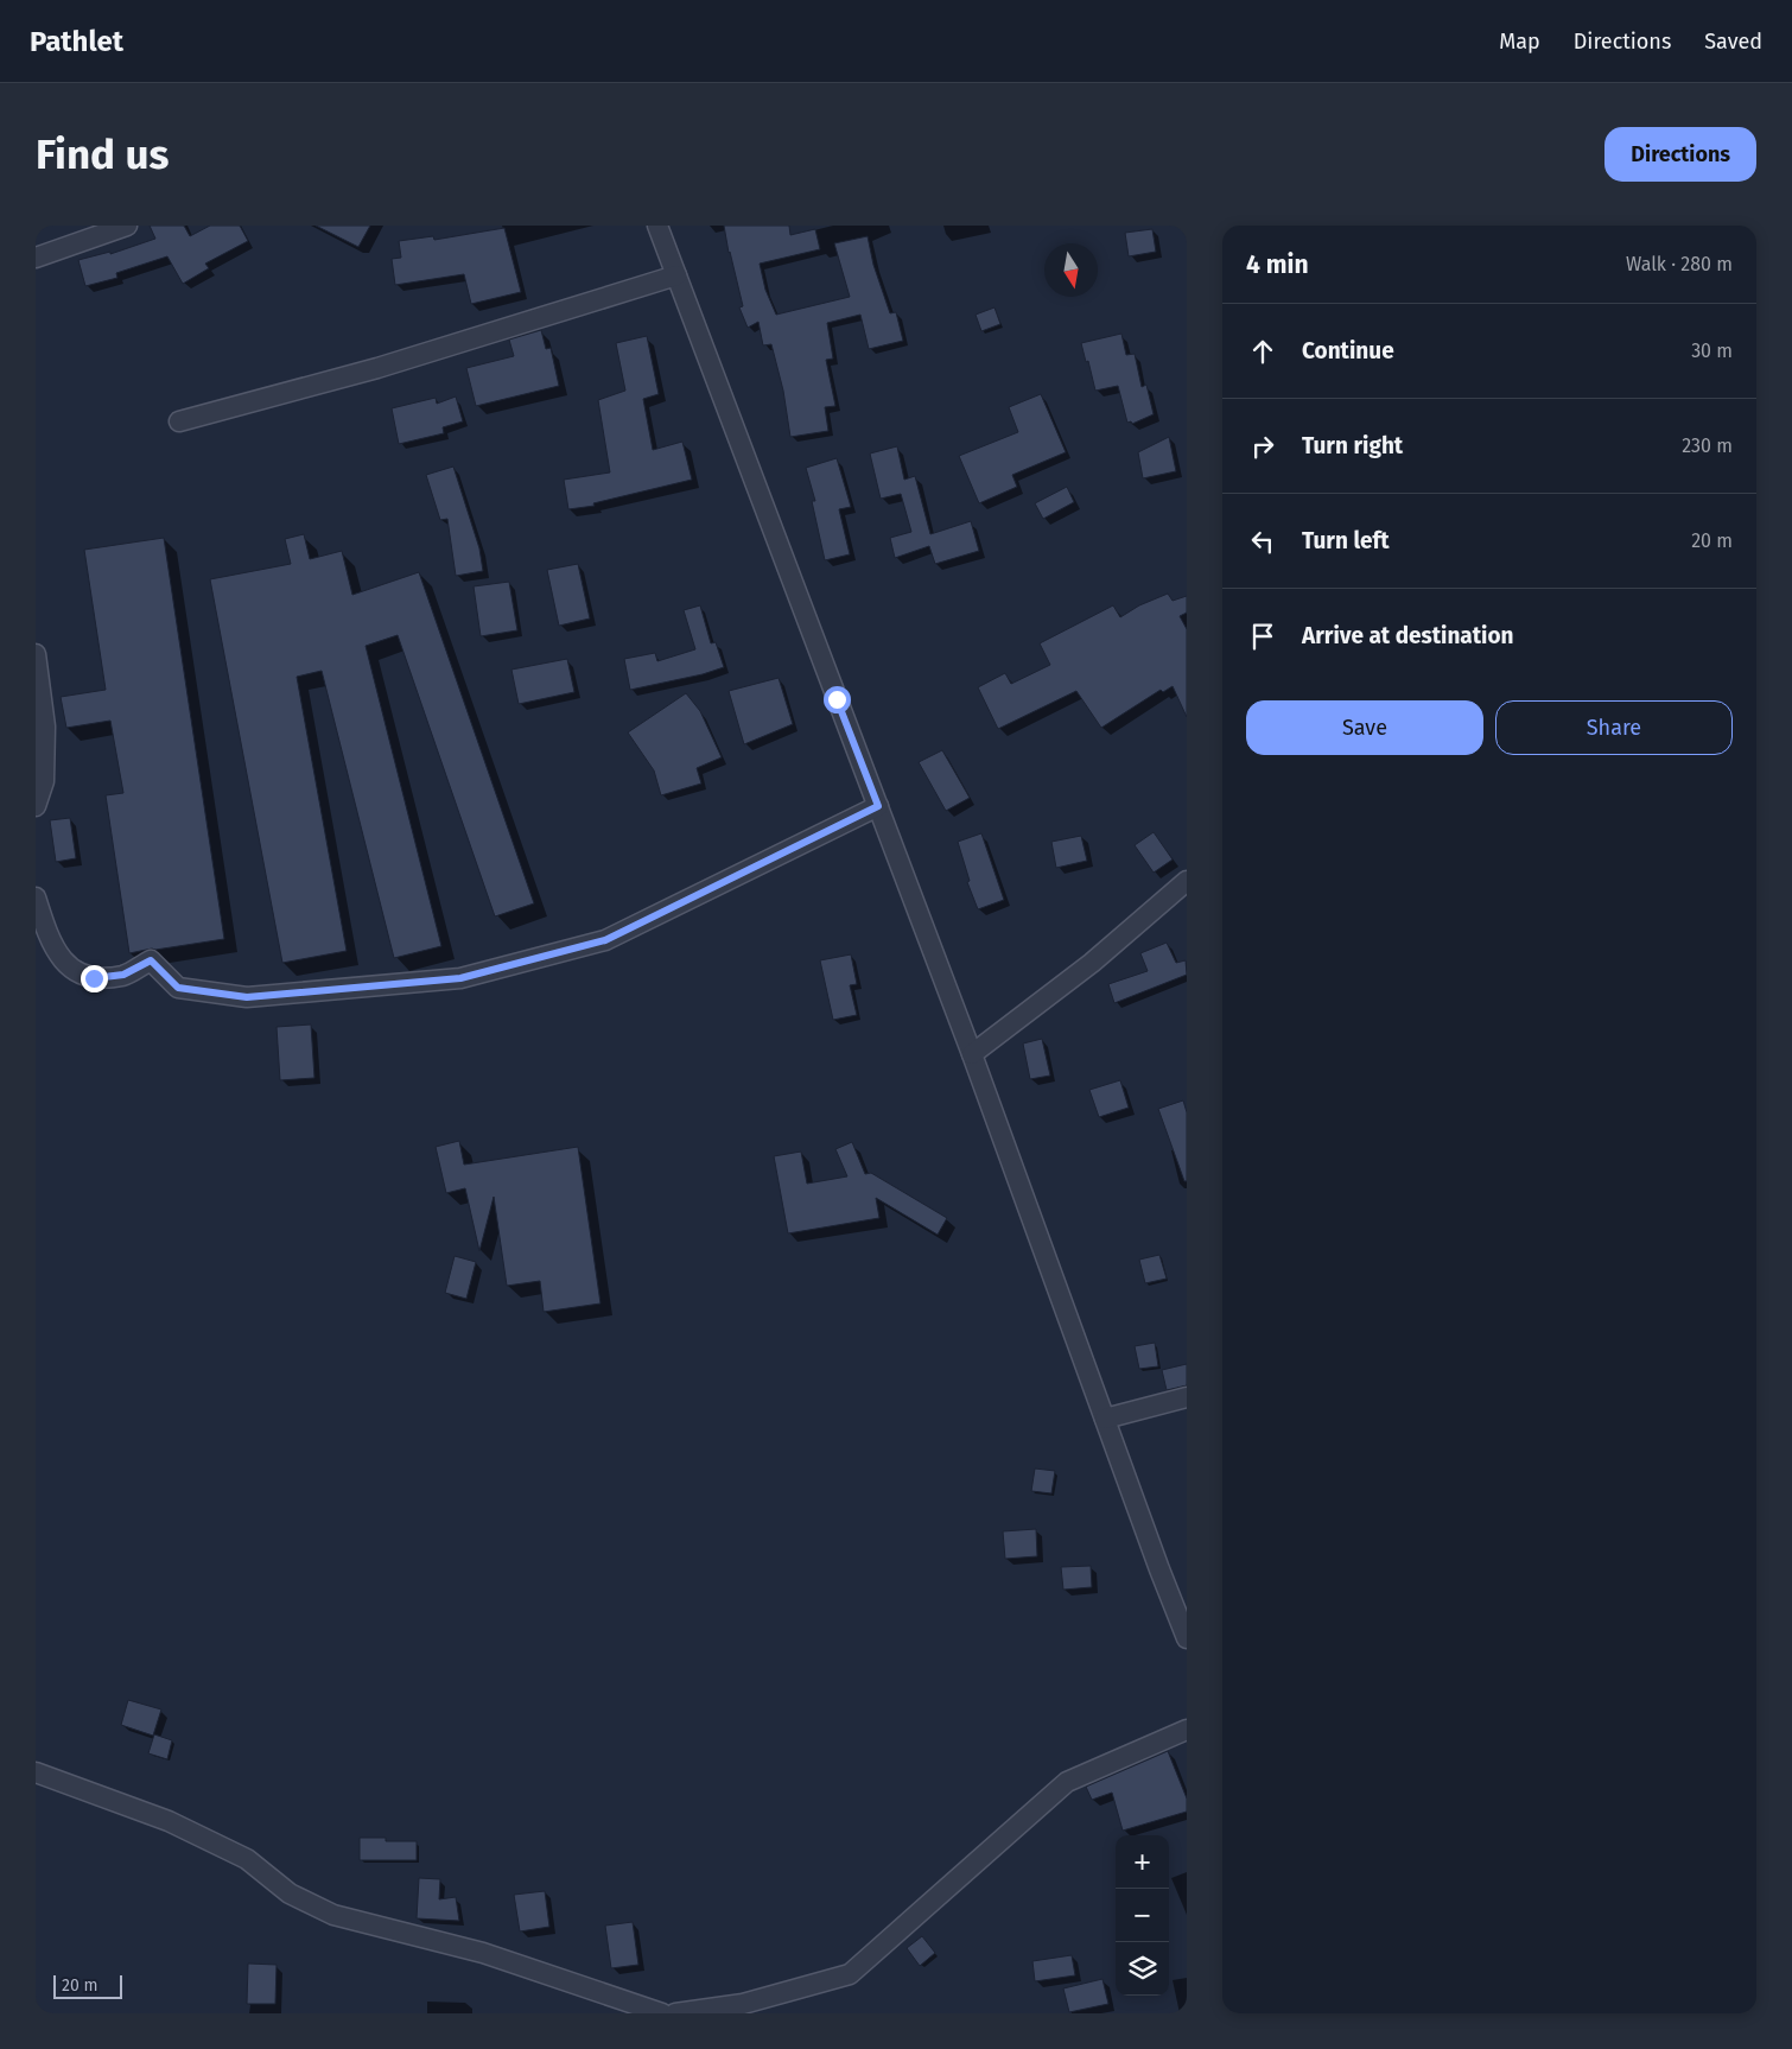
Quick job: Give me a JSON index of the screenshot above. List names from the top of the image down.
{
  "scale_bar": "20 m",
  "north": "bottom",
  "page": {
    "header": "Pathlet",
    "nav": ["Map", "Directions", "Saved"],
    "buttons": [
      "Directions",
      ["Save", "Share"]
    ],
    "title": "Find us",
    "heading": ["4 min", "Walk · 280 m"],
    "list": [
      ["Continue", "30 m"],
      ["Turn right", "230 m"],
      ["Turn left", "20 m"],
      "Arrive at destination"
    ],
    "map_buttons": ["+", "−"],
    "scale": "20 m"
  }
}
